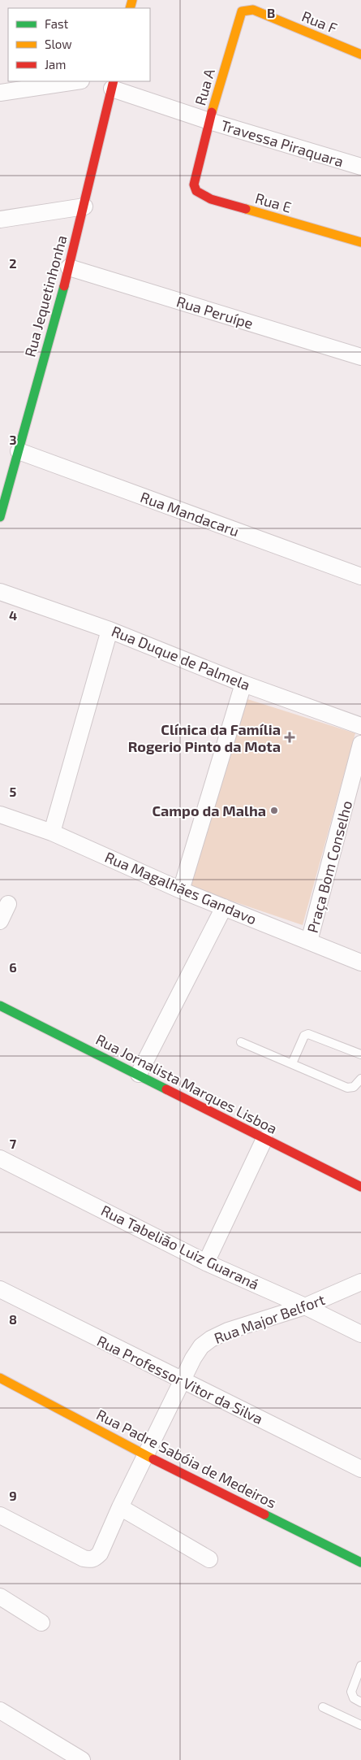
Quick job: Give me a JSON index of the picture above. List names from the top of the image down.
{
  "streets": {
    "street": [
      "Rua F",
      "Rua A",
      "Travessa Piraquara",
      "Rua E",
      "Rua Jequetinhonha",
      "Rua Peruípe",
      "Rua Mandacaru",
      "Rua Duque de Palmela",
      "Praça Bom Conselho",
      "Rua Magalhães Gandavo",
      "Rua Jornalista Marques Lisboa",
      "Rua Tabelião Luiz Guaraná",
      "Rua Major Belfort",
      "Rua Professor Vitor da Silva",
      "Rua Padre Sabóia de Medeiros"
    ]
  },
  "crossings": [
    ["Rua F", "Rua A"],
    ["Rua A", "Travessa Piraquara"],
    ["Rua A", "Rua E"],
    ["Travessa Piraquara", "Rua Jequetinhonha"],
    ["Rua Jequetinhonha", "Rua Peruípe"],
    ["Rua Jequetinhonha", "Rua Mandacaru"],
    ["Praça Bom Conselho", "Rua Magalhães Gandavo"],
    ["Rua Tabelião Luiz Guaraná", "Rua Major Belfort"],
    ["Rua Major Belfort", "Rua Professor Vitor da Silva"],
    ["Rua Major Belfort", "Rua Padre Sabóia de Medeiros"]
  ],
  "places": {
    "health": ["Clínica da Família Rogerio Pinto da Mota"],
    "other": ["Campo da Malha"]
  },
  "legend": ["Fast", "Slow", "Jam"],
  "grid": {
    "columns": ["B"],
    "rows": [
      "2",
      "3",
      "4",
      "5",
      "6",
      "7",
      "8",
      "9"
    ]
  }
}
